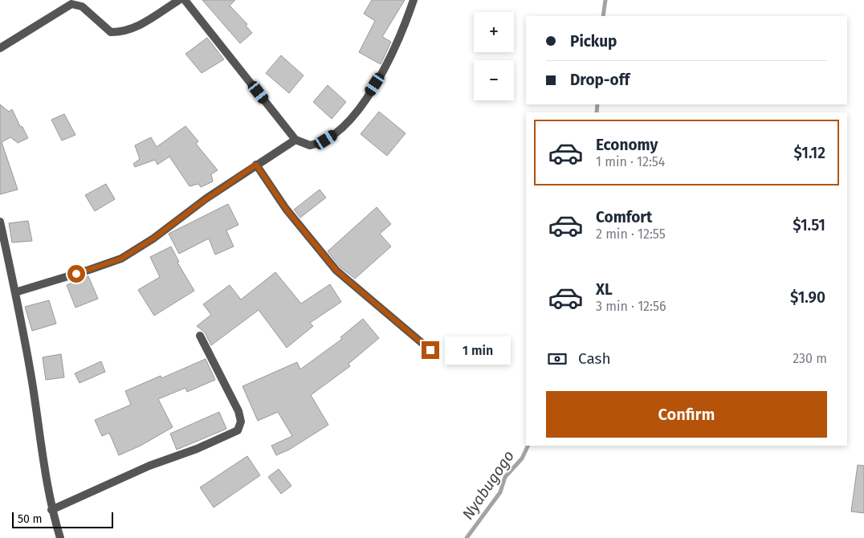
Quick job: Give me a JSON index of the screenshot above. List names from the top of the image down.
{
  "water": ["Nyabugogo"],
  "scale_bar": "50 m",
  "page": {
    "map_buttons": ["+", "−"],
    "banner": ["Pickup", "Drop-off"],
    "list": [
      {
        "name": "Economy",
        "note": "1 min · 12:54",
        "value": "$1.12"
      },
      {
        "name": "Comfort",
        "note": "2 min · 12:55",
        "value": "$1.51"
      },
      {
        "name": "XL",
        "note": "3 min · 12:56",
        "value": "$1.90"
      }
    ],
    "bubble": "1 min",
    "pay": ["Cash", "230 m"],
    "buttons": "Confirm",
    "scale": "50 m"
  }
}
